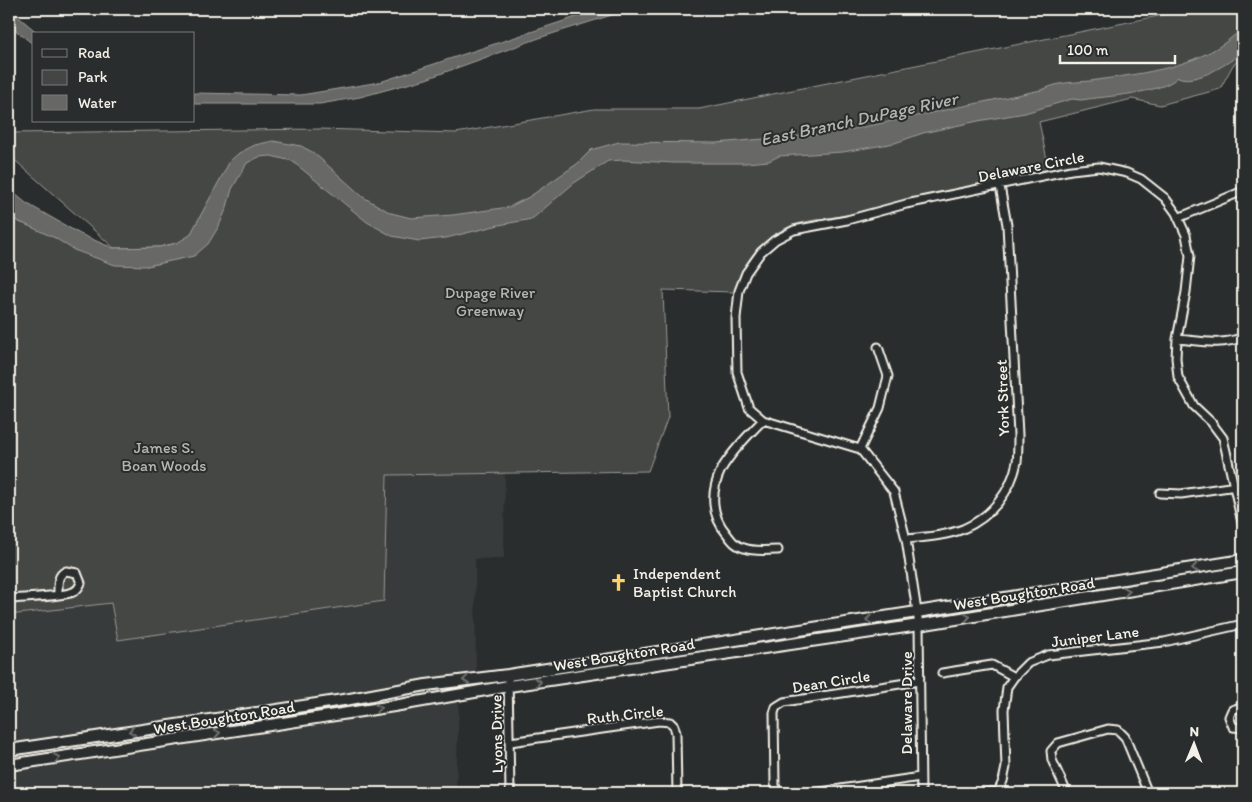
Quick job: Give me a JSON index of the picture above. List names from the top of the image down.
{
  "streets": {
    "main road": ["West Boughton Road"],
    "street": [
      "Delaware Circle",
      "York Street",
      "Juniper Lane",
      "Dean Circle",
      "Delaware Drive",
      "Ruth Circle",
      "Lyons Drive"
    ]
  },
  "crossings": [
    ["Delaware Circle", "York Street"],
    ["West Boughton Road", "Delaware Drive"],
    ["West Boughton Road", "Lyons Drive"],
    ["Dean Circle", "Delaware Drive"],
    ["Ruth Circle", "Lyons Drive"]
  ],
  "water": ["East Branch DuPage River"],
  "parks": ["Dupage River Greenway", "James S. Boan Woods"],
  "places": {
    "church": ["Independent Baptist Church"]
  },
  "legend": ["Road", "Park", "Water"],
  "scale_bar": "100 m",
  "north": "top"
}
